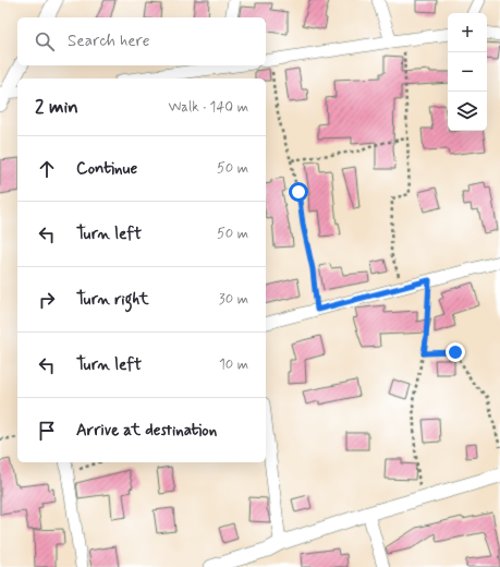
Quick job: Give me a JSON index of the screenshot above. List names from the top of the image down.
{
  "page": {
    "map_buttons": ["+", "−"],
    "search": "Search here",
    "heading": ["2 min", "Walk · 140 m"],
    "list": [
      ["Continue", "50 m"],
      ["Turn left", "50 m"],
      ["Turn right", "30 m"],
      ["Turn left", "10 m"],
      "Arrive at destination"
    ]
  }
}
